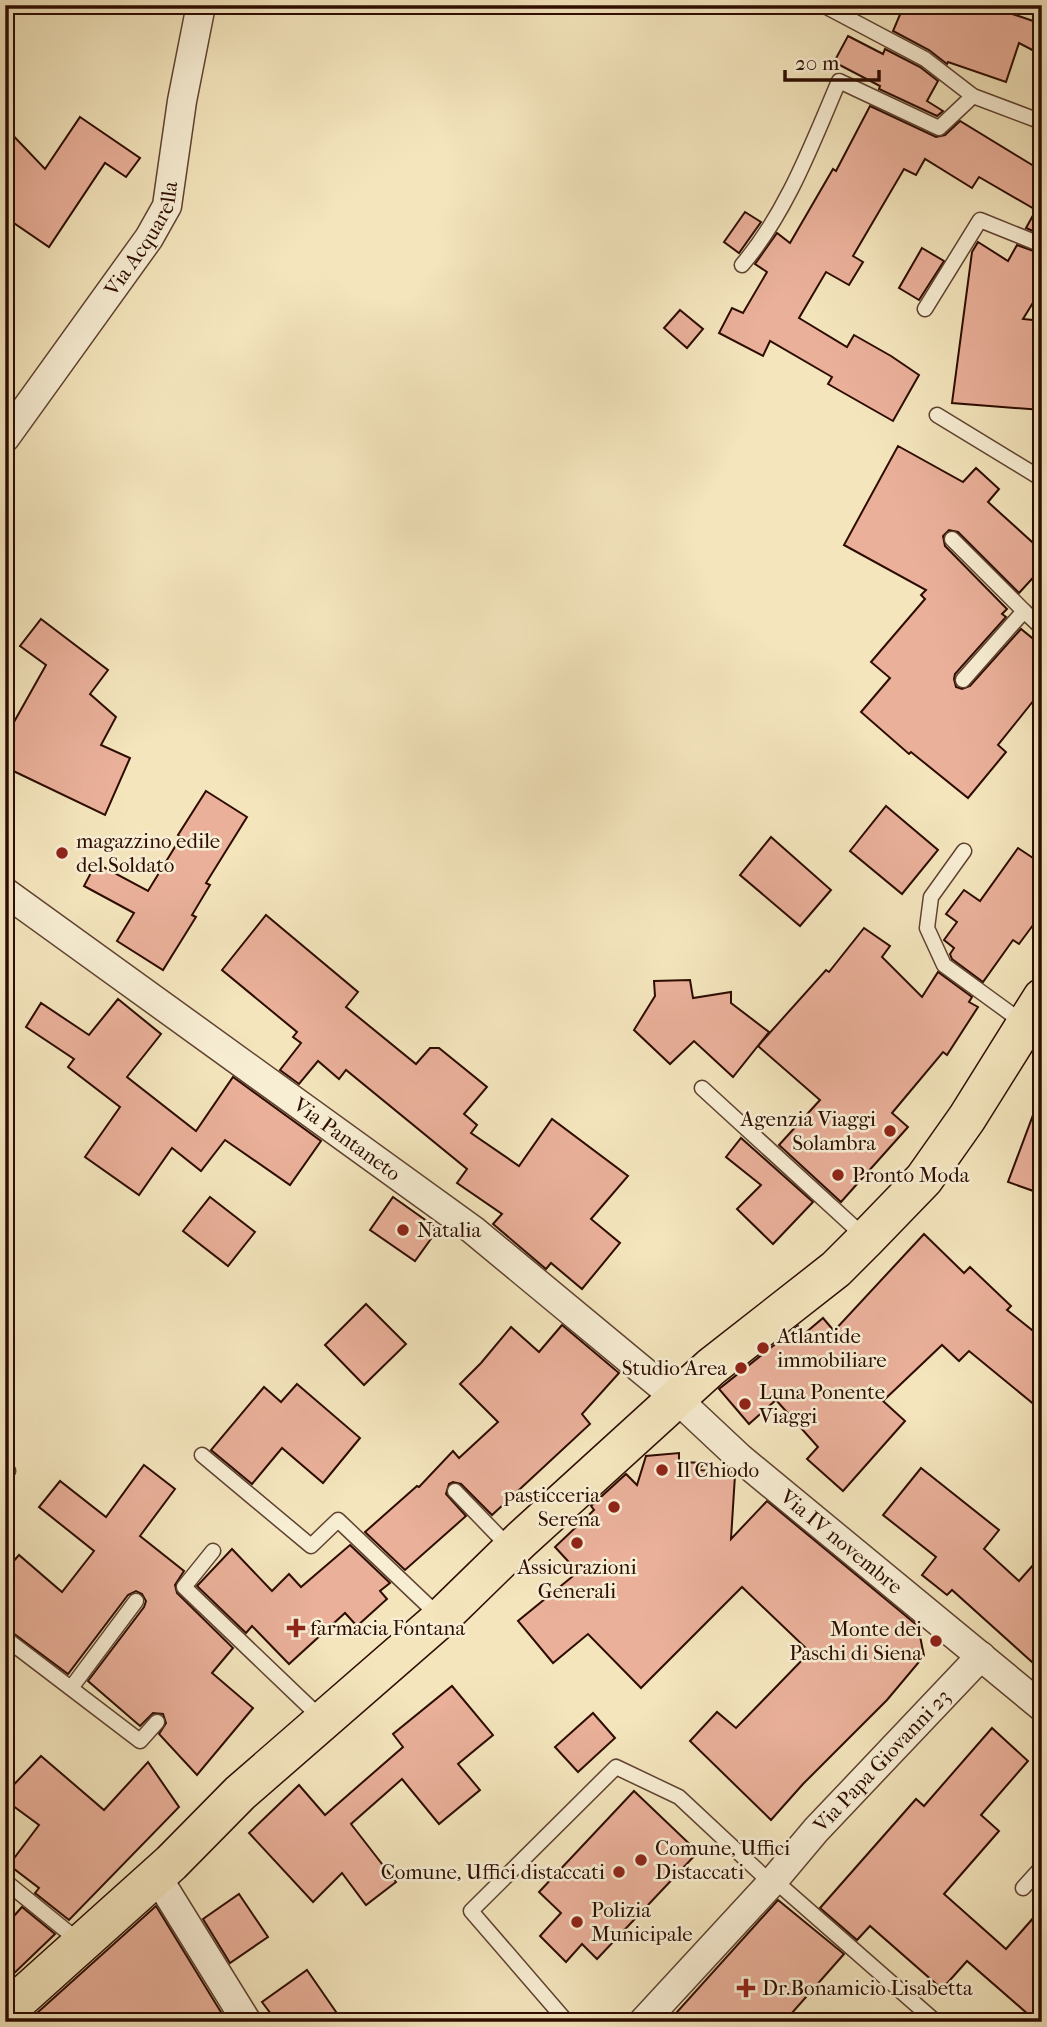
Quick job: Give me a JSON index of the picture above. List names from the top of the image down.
{
  "streets": {
    "street": [
      "Via Acquarella",
      "Via Pantaneto",
      "Via IV novembre",
      "Via Papa Giovanni 23"
    ]
  },
  "crossings": [
    ["Via Pantaneto", "Via IV novembre"],
    ["Via IV novembre", "Via Papa Giovanni 23"]
  ],
  "places": {
    "other": [
      "magazzino edile del Soldato",
      "Agenzia Viaggi Solambra",
      "Pronto Moda",
      "Natalia",
      "Atlantide immobiliare",
      "Studio Area",
      "Luna Ponente Viaggi",
      "Il Chiodo",
      "pasticceria Serena",
      "Assicurazioni Generali",
      "Monte dei Paschi di Siena",
      "Comune, Uffici Distaccati",
      "Comune, Uffici distaccati",
      "Polizia Municipale"
    ],
    "health": ["farmacia Fontana", "Dr.Bonamicio Lisabetta"]
  },
  "scale_bar": "20 m"
}
